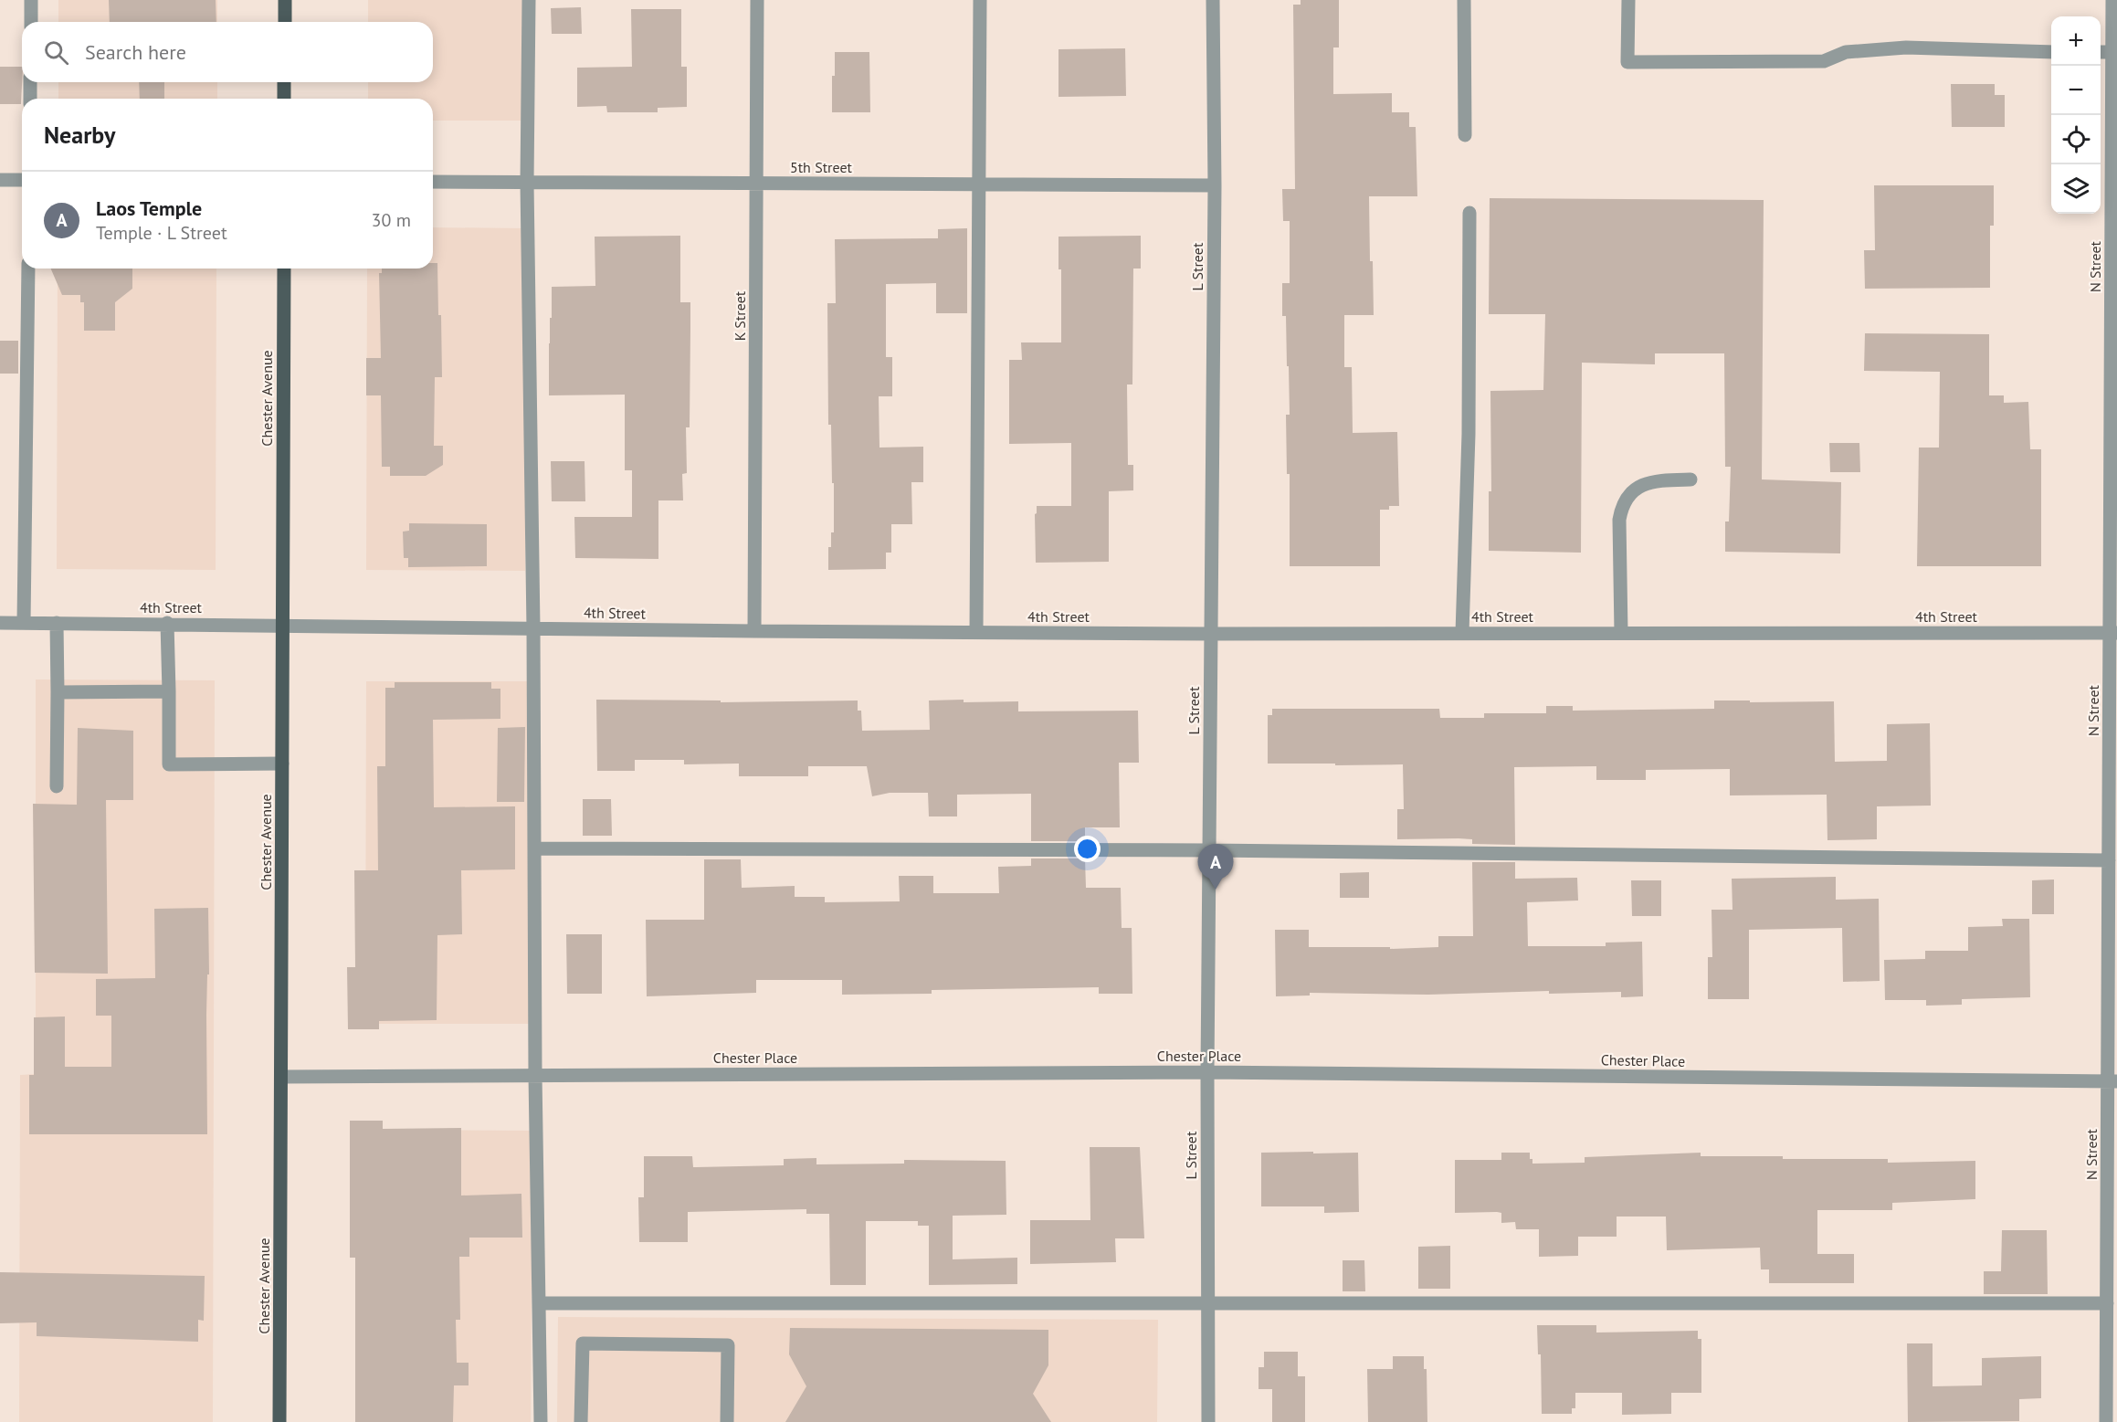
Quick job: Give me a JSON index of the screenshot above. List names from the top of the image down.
{
  "streets": {
    "main road": ["Chester Avenue"],
    "street": [
      "5th Street",
      "L Street",
      "N Street",
      "K Street",
      "4th Street",
      "Chester Place"
    ]
  },
  "crossings": [
    ["5th Street", "L Street"],
    ["5th Street", "K Street"],
    ["L Street", "4th Street"],
    ["L Street", "Chester Place"],
    ["N Street", "4th Street"],
    ["N Street", "Chester Place"],
    ["K Street", "4th Street"],
    ["Chester Avenue", "4th Street"],
    ["Chester Avenue", "Chester Place"]
  ],
  "page": {
    "map_buttons": ["+", "−"],
    "search": "Search here",
    "heading": "Nearby",
    "list": [
      {
        "mark": "A",
        "name": "Laos Temple",
        "note": "Temple · L Street",
        "value": "30 m"
      }
    ],
    "pins": "A"
  }
}
